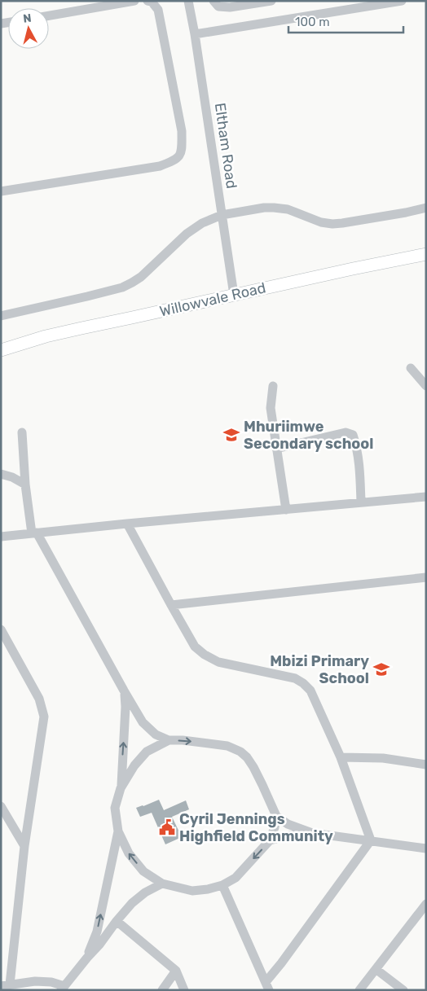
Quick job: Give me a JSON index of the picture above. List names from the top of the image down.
{
  "streets": {
    "main road": ["Willowvale Road"],
    "street": ["Eltham Road"]
  },
  "crossings": [
    ["Eltham Road", "Willowvale Road"]
  ],
  "places": {
    "school or university": ["Mhuriimwe Secondary school", "Mbizi Primary School"],
    "public building": ["Cyril Jennings Highfield Community"]
  },
  "scale_bar": "100 m",
  "north": "top"
}
